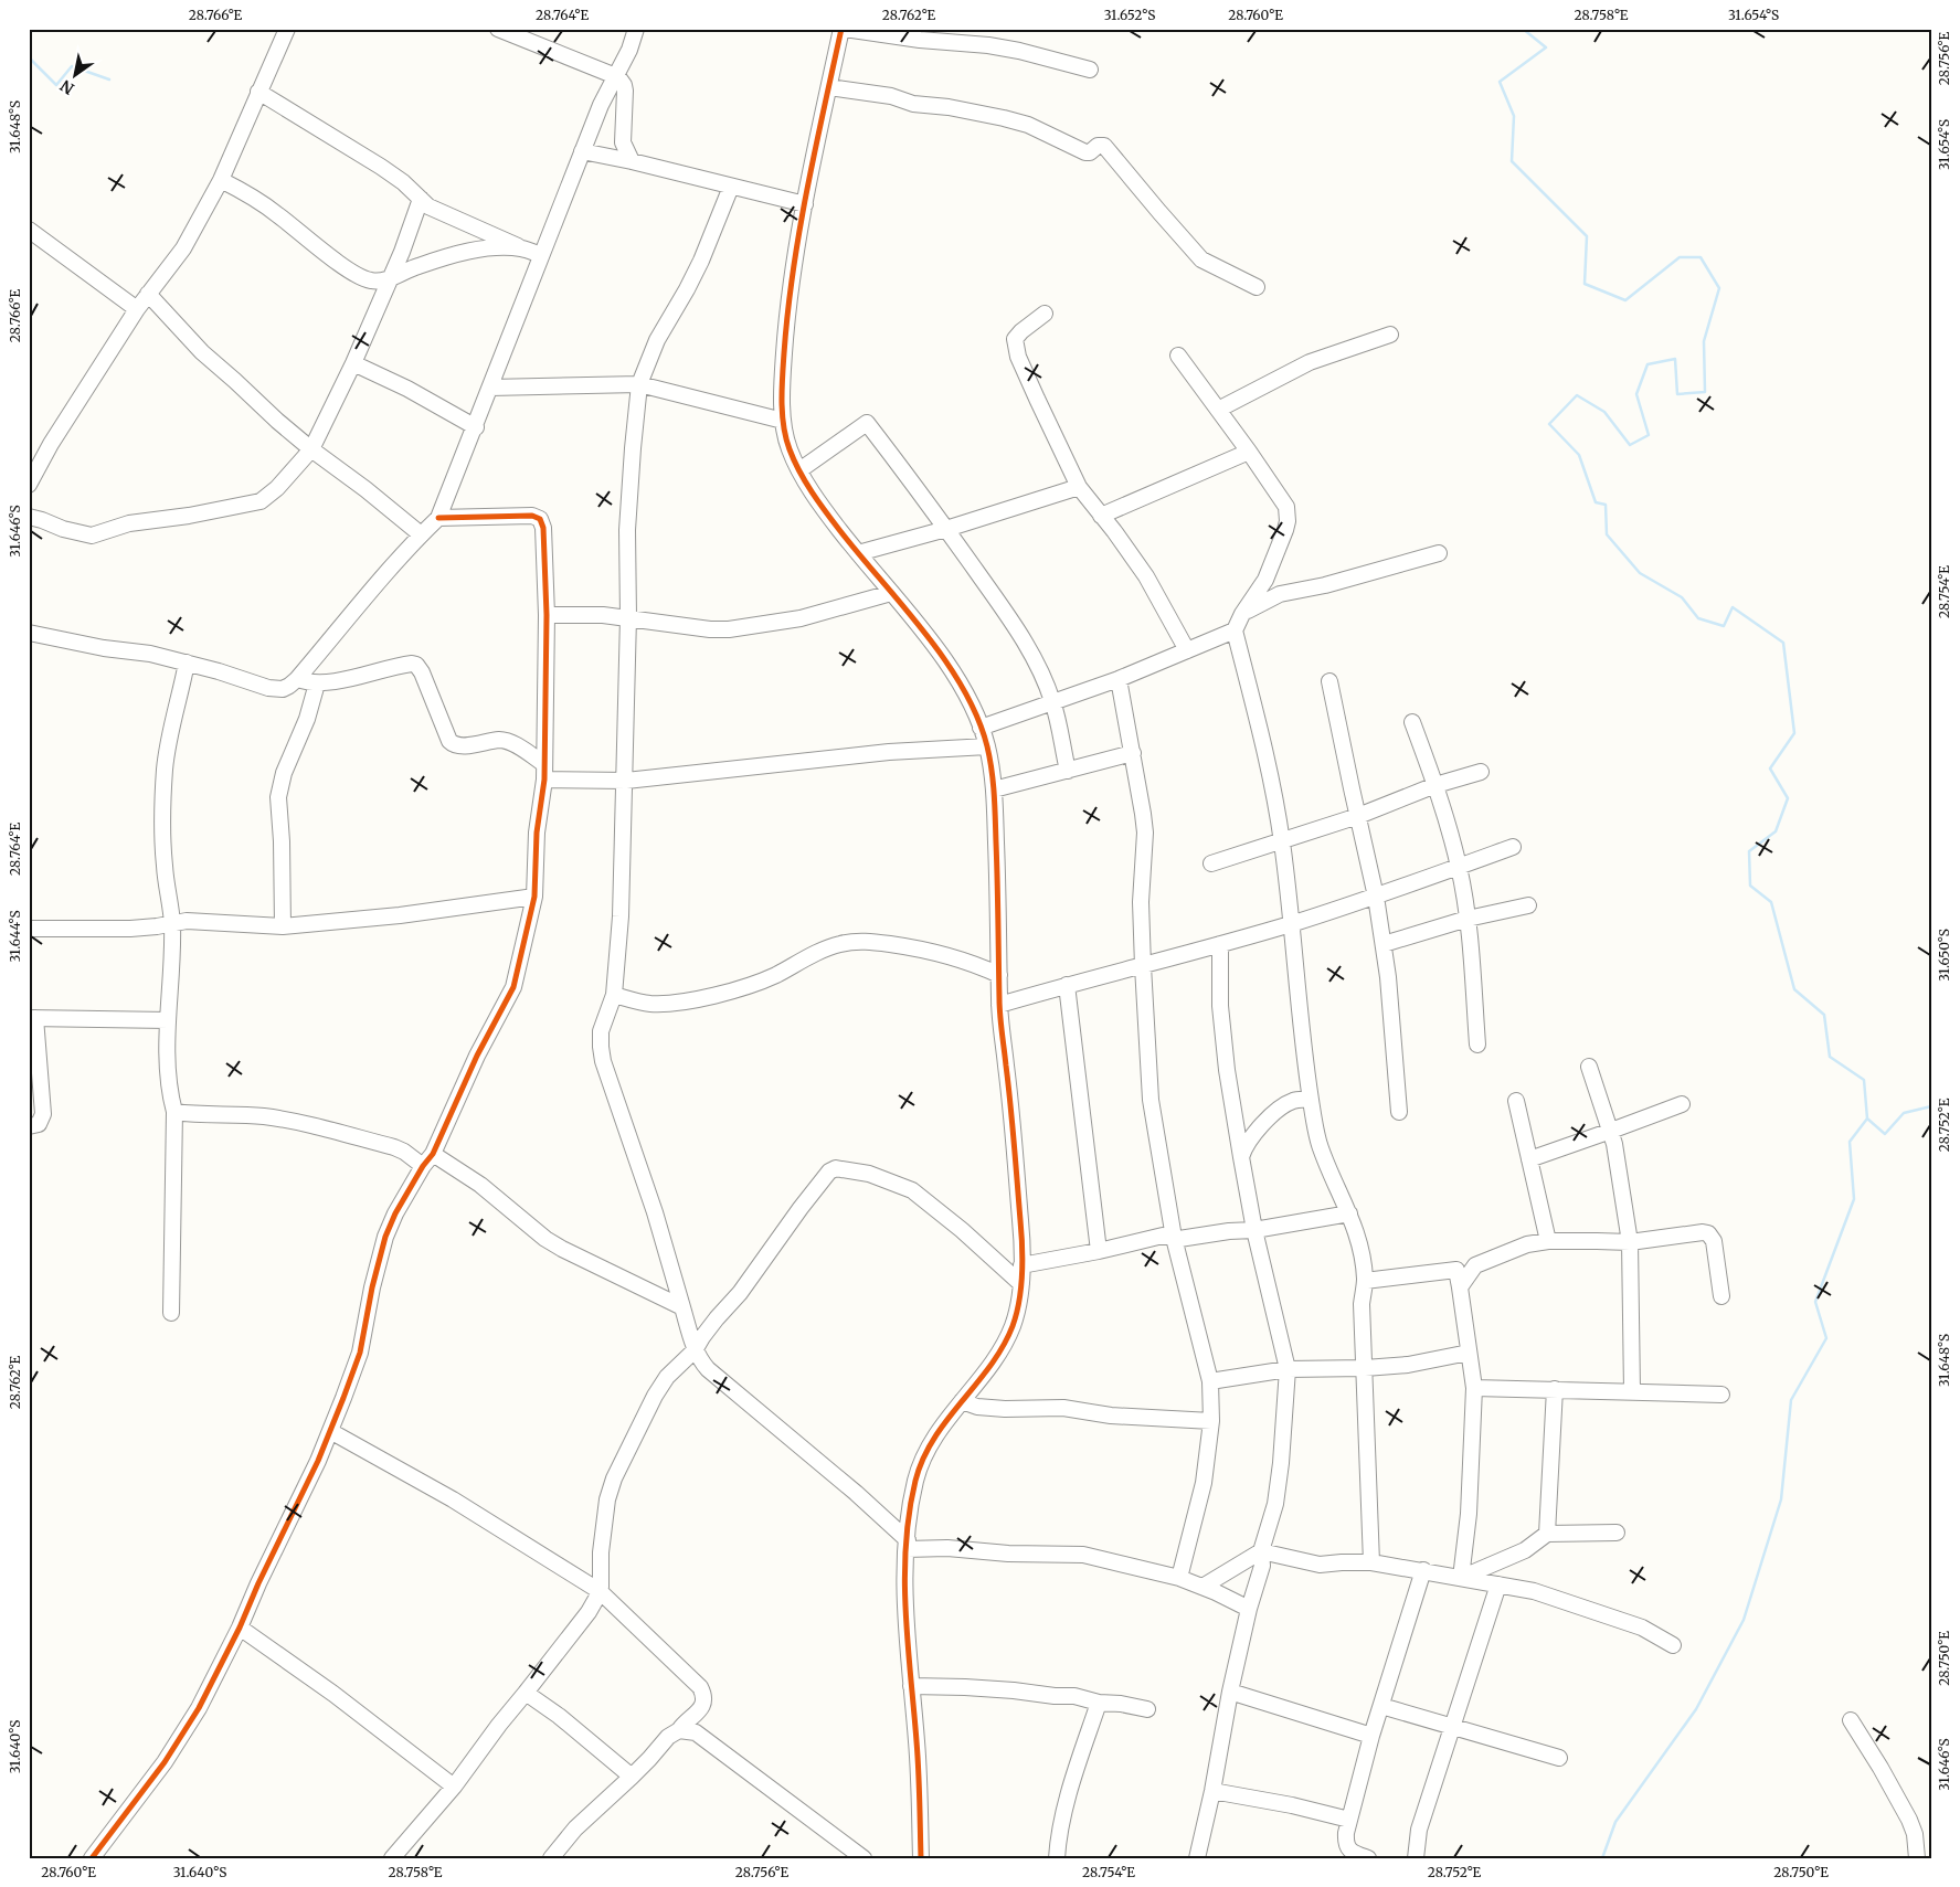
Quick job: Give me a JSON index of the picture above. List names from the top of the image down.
{
  "north": "bottom left",
  "coordinates": [
    "28.766°E",
    "28.764°E",
    "28.762°E",
    "31.652°S",
    "28.760°E",
    "28.758°E",
    "31.654°S",
    "28.756°E",
    "31.648°S",
    "31.646°S",
    "28.754°E",
    "31.644°S",
    "31.650°S",
    "28.752°E",
    "28.750°E",
    "31.640°S"
  ]
}
